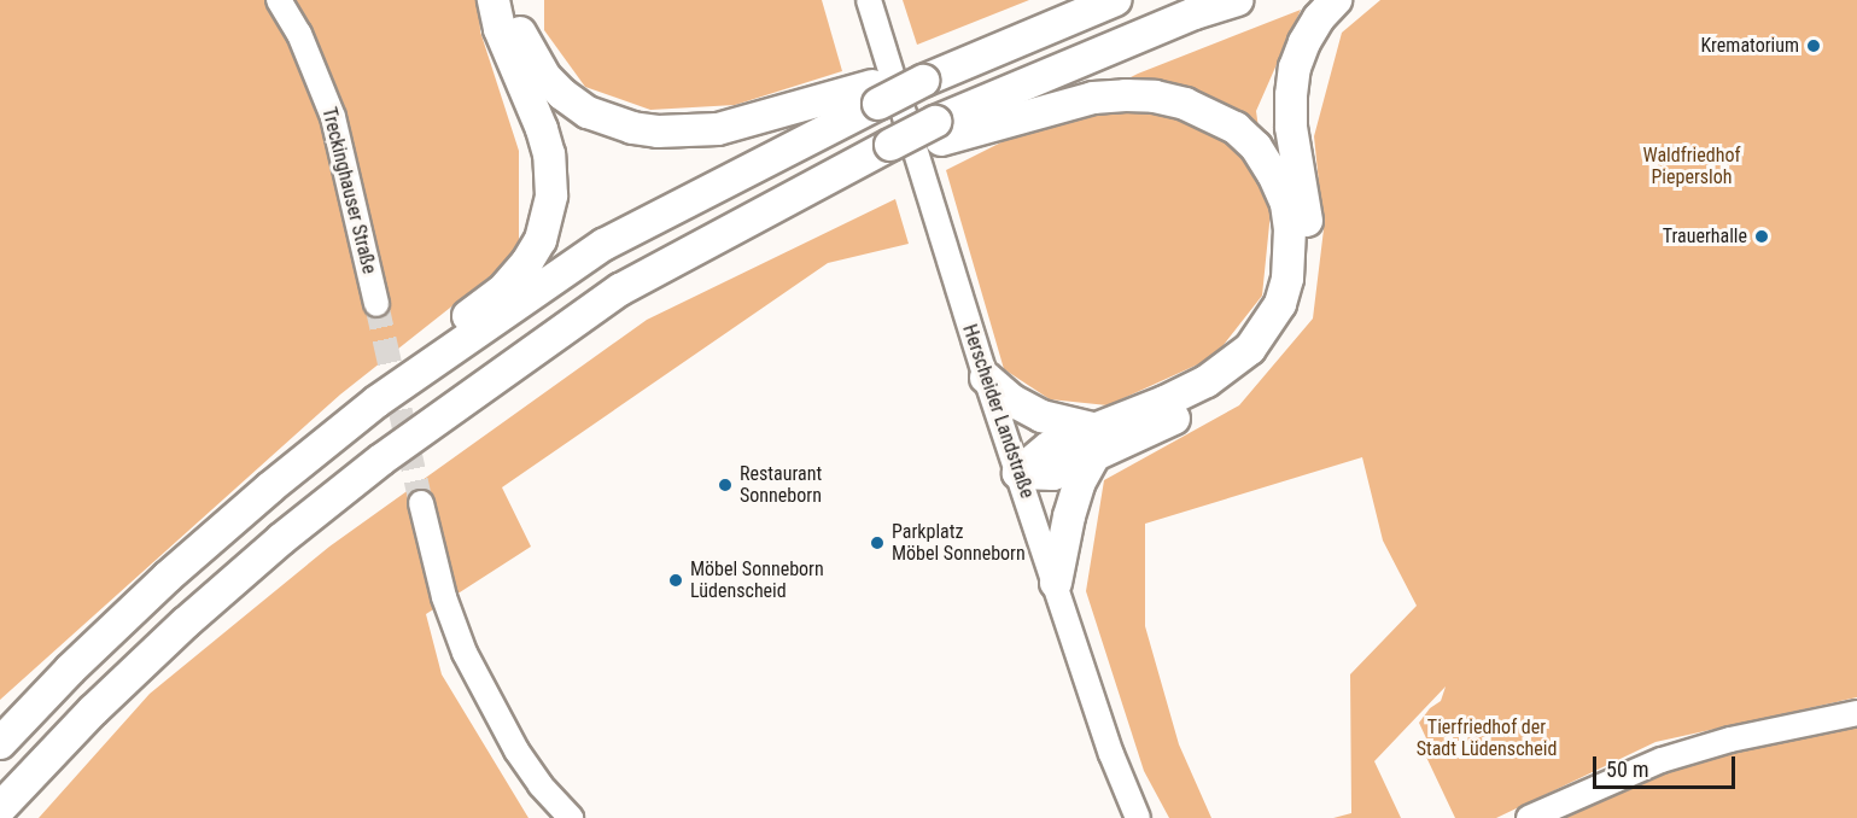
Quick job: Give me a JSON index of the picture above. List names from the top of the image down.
{
  "streets": {
    "main road": ["Treckinghauser Straße", "Herscheider Landstraße"]
  },
  "parks": ["Waldfriedhof Piepersloh", "Tierfriedhof der Stadt Lüdenscheid"],
  "places": [
    "Krematorium",
    "Trauerhalle",
    "Restaurant Sonneborn",
    "Parkplatz Möbel Sonneborn",
    "Möbel Sonneborn Lüdenscheid"
  ],
  "scale_bar": "50 m"
}
